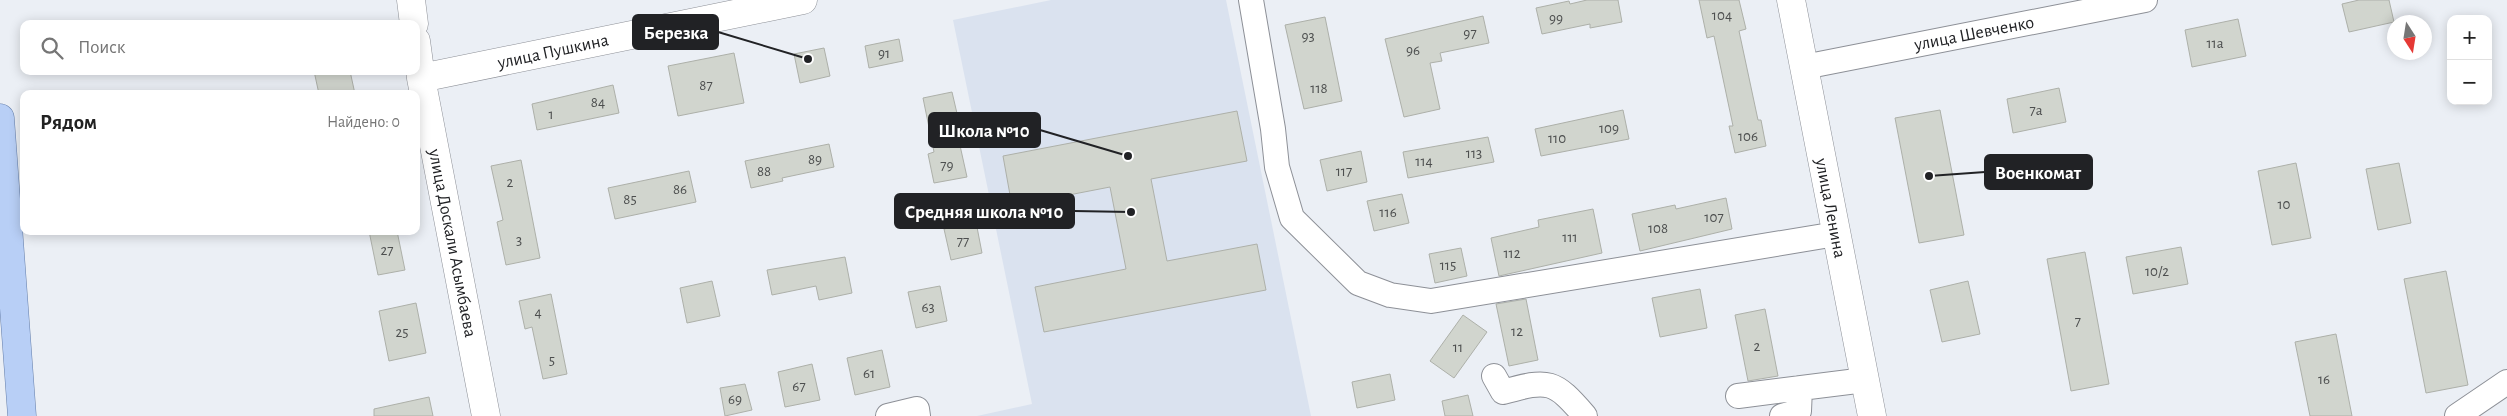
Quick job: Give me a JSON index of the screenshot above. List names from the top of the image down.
{
  "streets": {
    "street": [
      "улица Шевченко",
      "улица Пушкина",
      "улица Ленина",
      "улица Доскали Асымбаева"
    ]
  },
  "crossings": [
    ["улица Шевченко", "улица Ленина"],
    ["улица Пушкина", "улица Доскали Асымбаева"]
  ],
  "places": [
    "Березка",
    "Школа №10",
    "Военкомат",
    "Средняя школа №10"
  ],
  "house_numbers": [
    "104",
    "99",
    "97",
    "93",
    "11а",
    "96",
    "91",
    "87",
    "118",
    "84",
    "7а",
    "1",
    "109",
    "106",
    "110",
    "113",
    "89",
    "114",
    "79",
    "88",
    "117",
    "2",
    "86",
    "85",
    "10",
    "116",
    "107",
    "108",
    "111",
    "3",
    "77",
    "27",
    "112",
    "115",
    "10/2",
    "63",
    "4",
    "7",
    "12",
    "25",
    "2",
    "11",
    "5",
    "61",
    "16",
    "67",
    "69"
  ],
  "north": "bottom",
  "page": {
    "map_buttons": ["+", "−"],
    "search": "Поиск",
    "heading": ["Рядом", "Найдено: 0"]
  }
}
